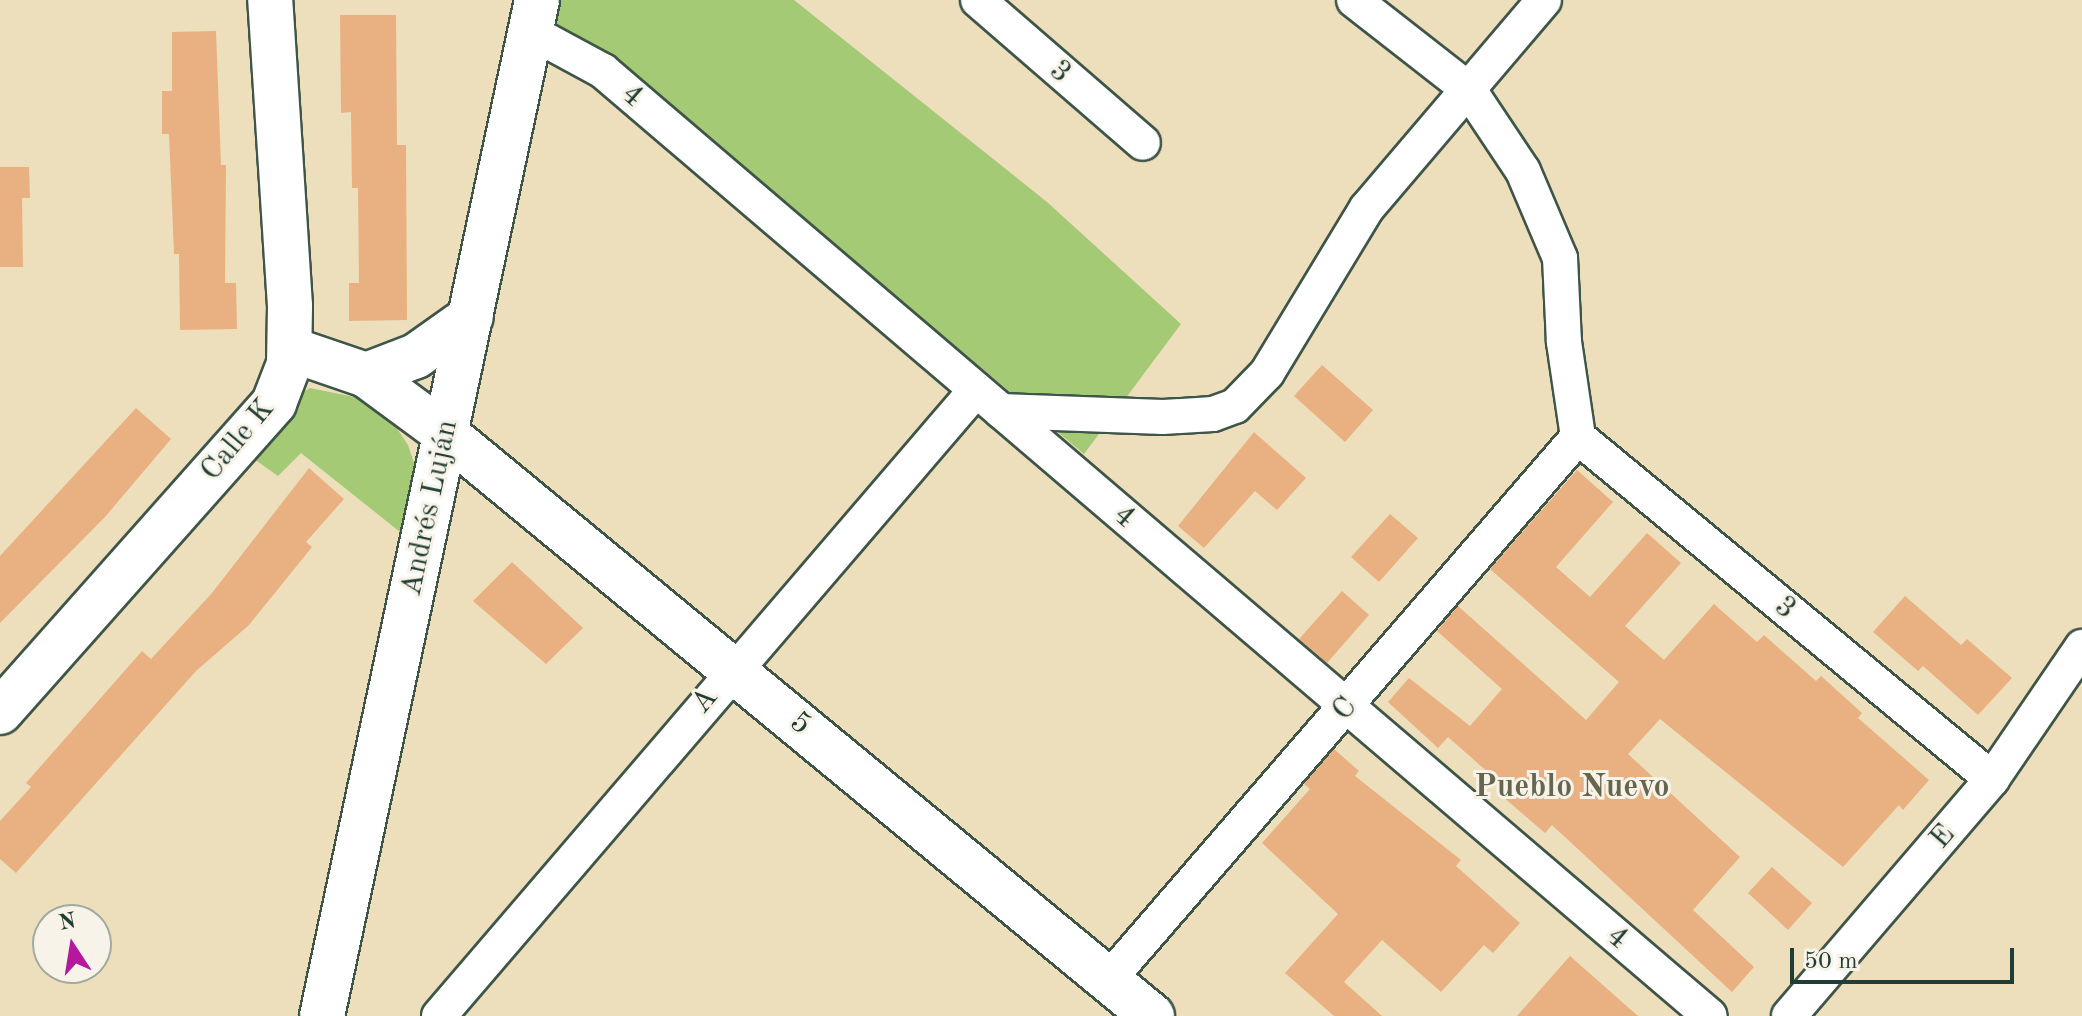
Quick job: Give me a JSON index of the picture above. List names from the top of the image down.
{
  "streets": {
    "street": [
      "3",
      "4",
      "Calle K",
      "Andrés Luján",
      "A",
      "C",
      "5",
      "E"
    ]
  },
  "crossings": [
    ["3", "C"],
    ["3", "E"],
    ["4", "Andrés Luján"],
    ["4", "A"],
    ["4", "C"],
    ["Calle K", "5"],
    ["Andrés Luján", "5"],
    ["A", "5"],
    ["C", "5"]
  ],
  "districts": ["Pueblo Nuevo"],
  "scale_bar": "50 m",
  "north": "top"
}
